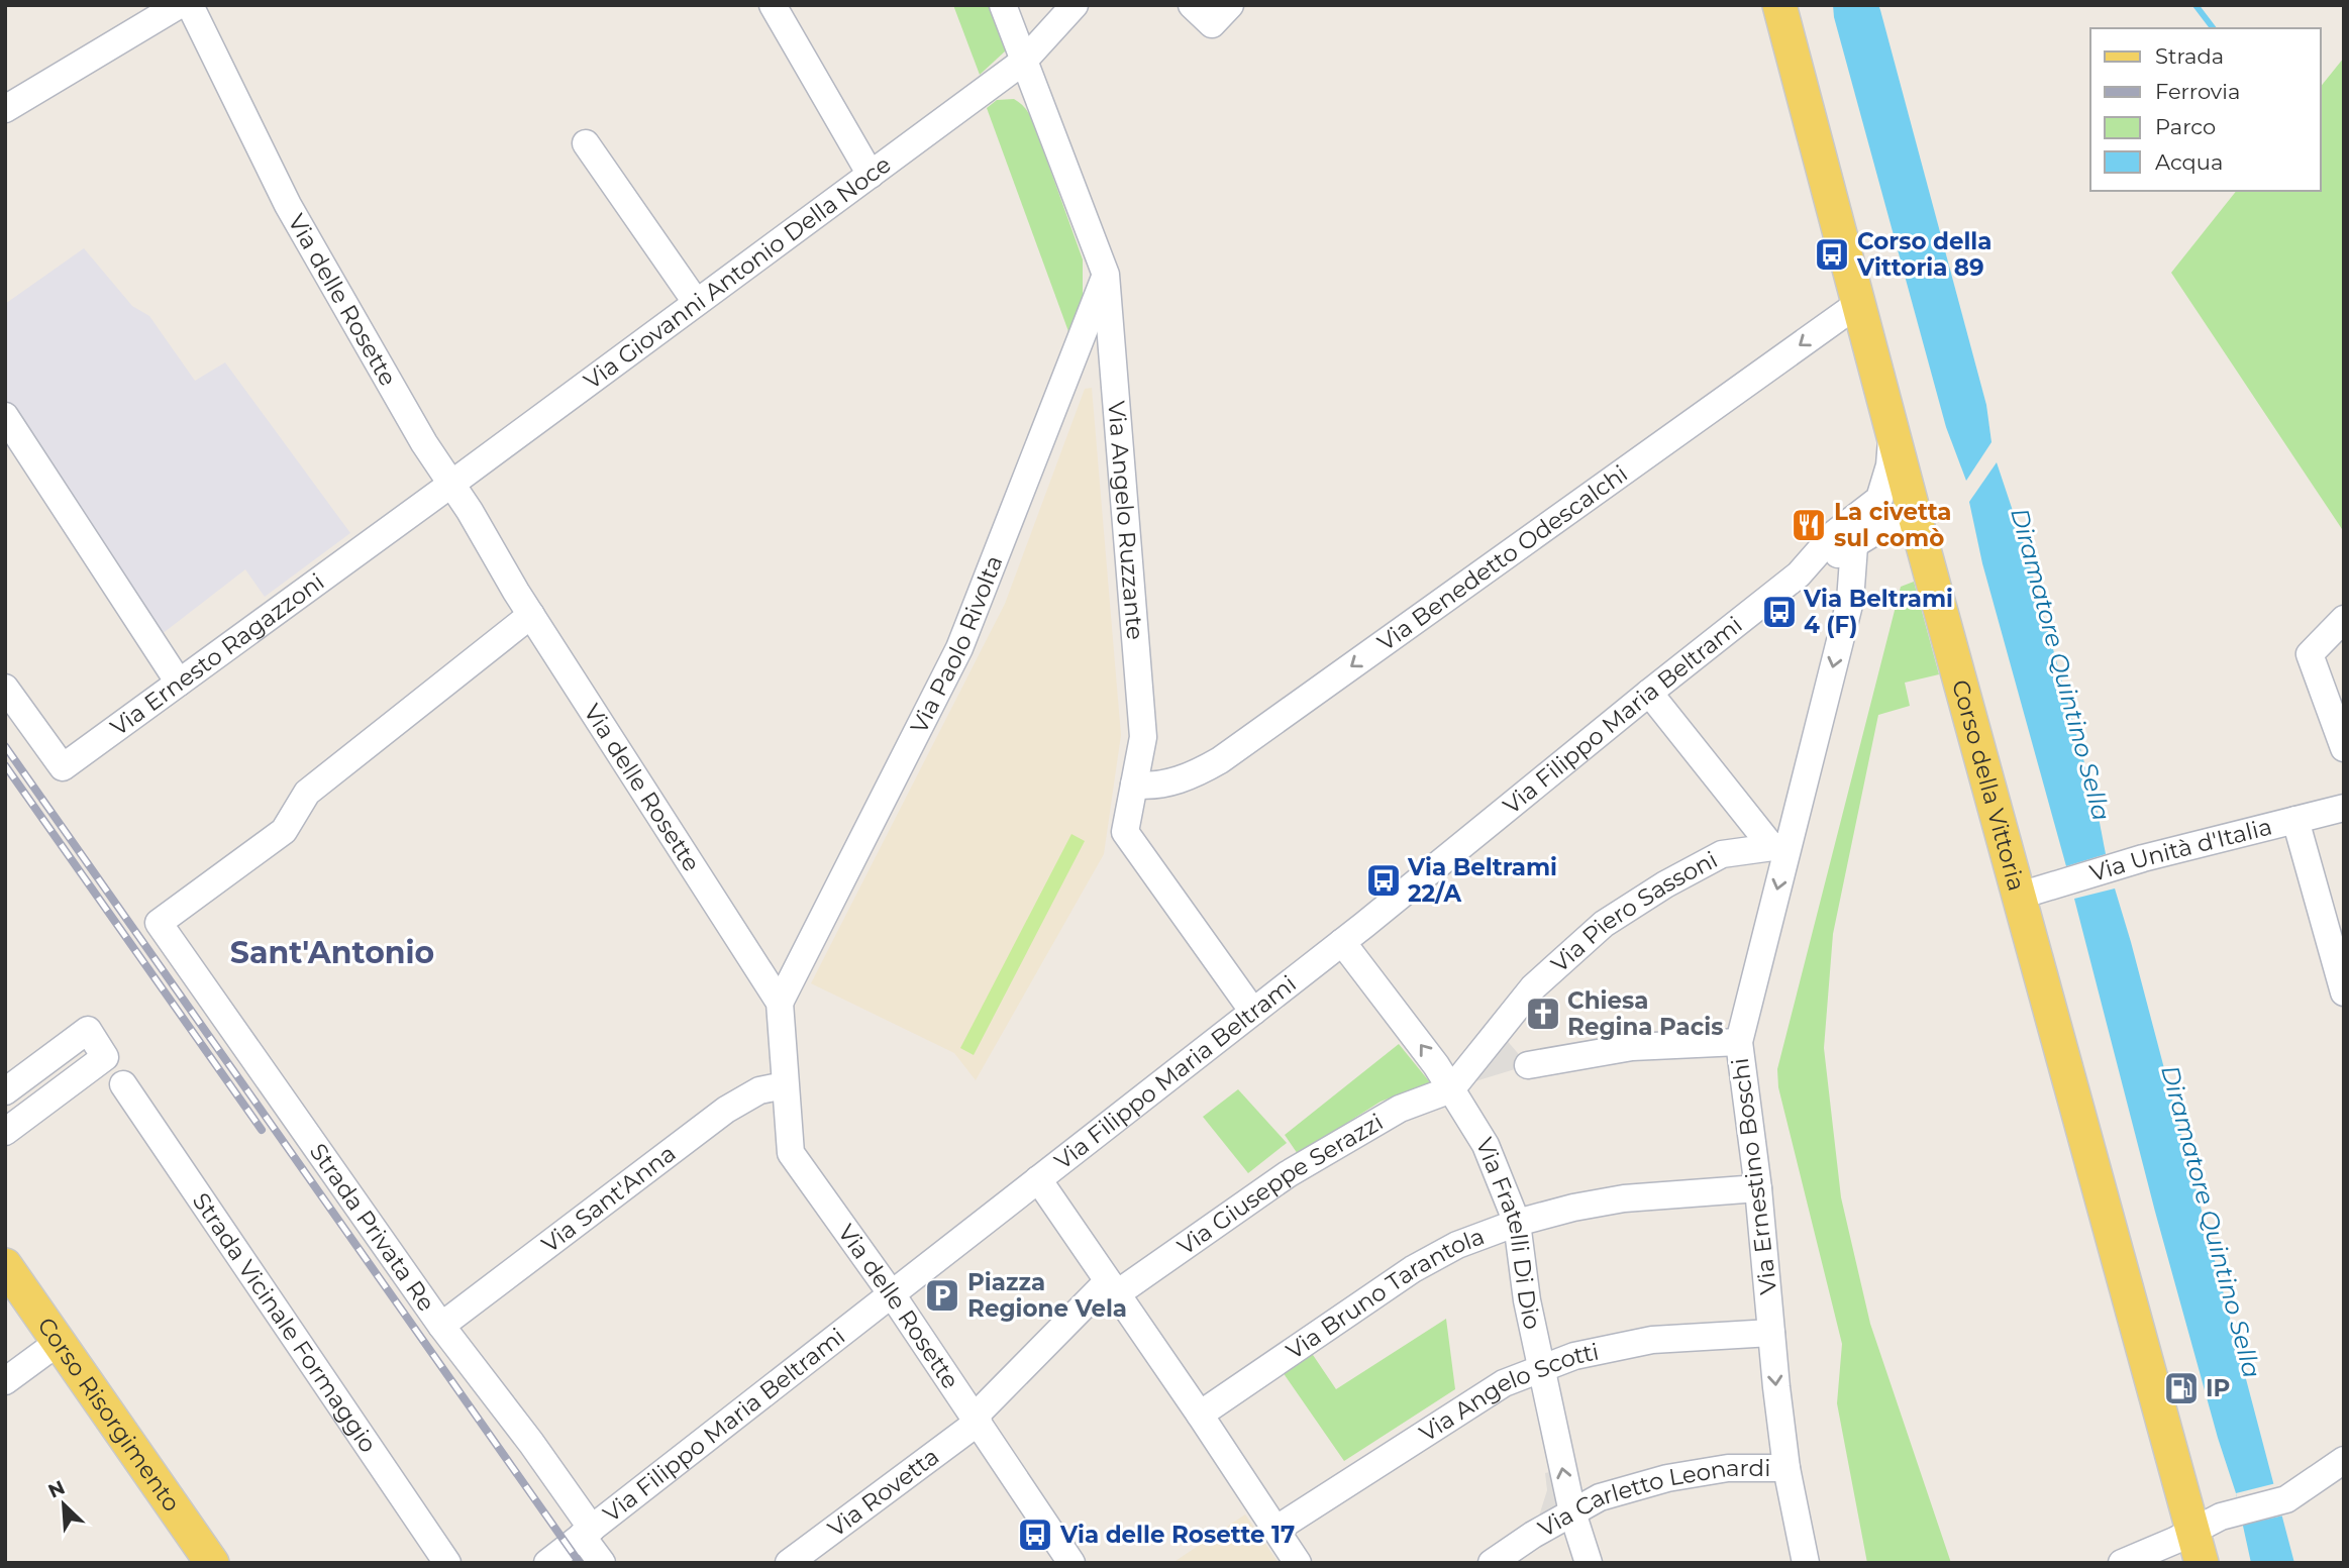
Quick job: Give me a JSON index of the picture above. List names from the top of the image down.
{
  "streets": {
    "main road": ["Corso della Vittoria", "Corso Risorgimento"],
    "street": [
      "Via Giovanni Antonio Della Noce",
      "Via delle Rosette",
      "Via Angelo Ruzzante",
      "Via Benedetto Odescalchi",
      "Via Paolo Rivolta",
      "Via Ernesto Ragazzoni",
      "Via Filippo Maria Beltrami",
      "Via Unità d'Italia",
      "Via Piero Sassoni",
      "Via Ernestino Boschi",
      "Via Giuseppe Serazzi",
      "Via Sant'Anna",
      "Strada Privata Re",
      "Via Fratelli Di Dio",
      "Via Bruno Tarantola",
      "Strada Vicinale Formaggio",
      "Via Angelo Scotti",
      "Via Rovetta",
      "Via Carletto Leonardi"
    ]
  },
  "crossings": [
    ["Via Giovanni Antonio Della Noce", "Via delle Rosette"],
    ["Via Giovanni Antonio Della Noce", "Via Angelo Ruzzante"],
    ["Via Giovanni Antonio Della Noce", "Via Ernesto Ragazzoni"],
    ["Via delle Rosette", "Via Paolo Rivolta"],
    ["Via delle Rosette", "Via Ernesto Ragazzoni"],
    ["Via delle Rosette", "Via Filippo Maria Beltrami"],
    ["Via delle Rosette", "Via Giuseppe Serazzi"],
    ["Via delle Rosette", "Via Sant'Anna"],
    ["Via delle Rosette", "Strada Privata Re"],
    ["Via delle Rosette", "Via Rovetta"],
    ["Via Angelo Ruzzante", "Via Benedetto Odescalchi"],
    ["Via Angelo Ruzzante", "Via Paolo Rivolta"],
    ["Via Angelo Ruzzante", "Via Filippo Maria Beltrami"],
    ["Via Benedetto Odescalchi", "Corso della Vittoria"],
    ["Via Filippo Maria Beltrami", "Corso della Vittoria"],
    ["Via Filippo Maria Beltrami", "Via Ernestino Boschi"],
    ["Via Filippo Maria Beltrami", "Strada Privata Re"],
    ["Via Filippo Maria Beltrami", "Via Fratelli Di Dio"],
    ["Corso della Vittoria", "Via Unità d'Italia"],
    ["Via Piero Sassoni", "Via Ernestino Boschi"],
    ["Via Piero Sassoni", "Via Giuseppe Serazzi"],
    ["Via Piero Sassoni", "Via Fratelli Di Dio"],
    ["Via Ernestino Boschi", "Via Bruno Tarantola"],
    ["Via Ernestino Boschi", "Via Angelo Scotti"],
    ["Via Ernestino Boschi", "Via Carletto Leonardi"],
    ["Via Giuseppe Serazzi", "Via Fratelli Di Dio"],
    ["Via Giuseppe Serazzi", "Via Rovetta"],
    ["Via Sant'Anna", "Strada Privata Re"],
    ["Via Fratelli Di Dio", "Via Bruno Tarantola"],
    ["Via Fratelli Di Dio", "Via Angelo Scotti"],
    ["Via Fratelli Di Dio", "Via Carletto Leonardi"]
  ],
  "one_way": ["Via Benedetto Odescalchi", "Via Ernestino Boschi", "Via Fratelli Di Dio"],
  "districts": ["Sant'Antonio"],
  "water": ["Diramatore Quintino Sella"],
  "places": {
    "bus stop": [
      "Corso della Vittoria 89",
      "Via Beltrami 4 (F)",
      "Via Beltrami 22/A",
      "Via delle Rosette 17"
    ],
    "restaurant": ["La civetta sul comò"],
    "church": ["Chiesa Regina Pacis"],
    "parking": ["Piazza Regione Vela"],
    "fuel station": ["IP"]
  },
  "legend": [
    "Strada",
    "Ferrovia",
    "Parco",
    "Acqua"
  ],
  "north": "top left"
}
